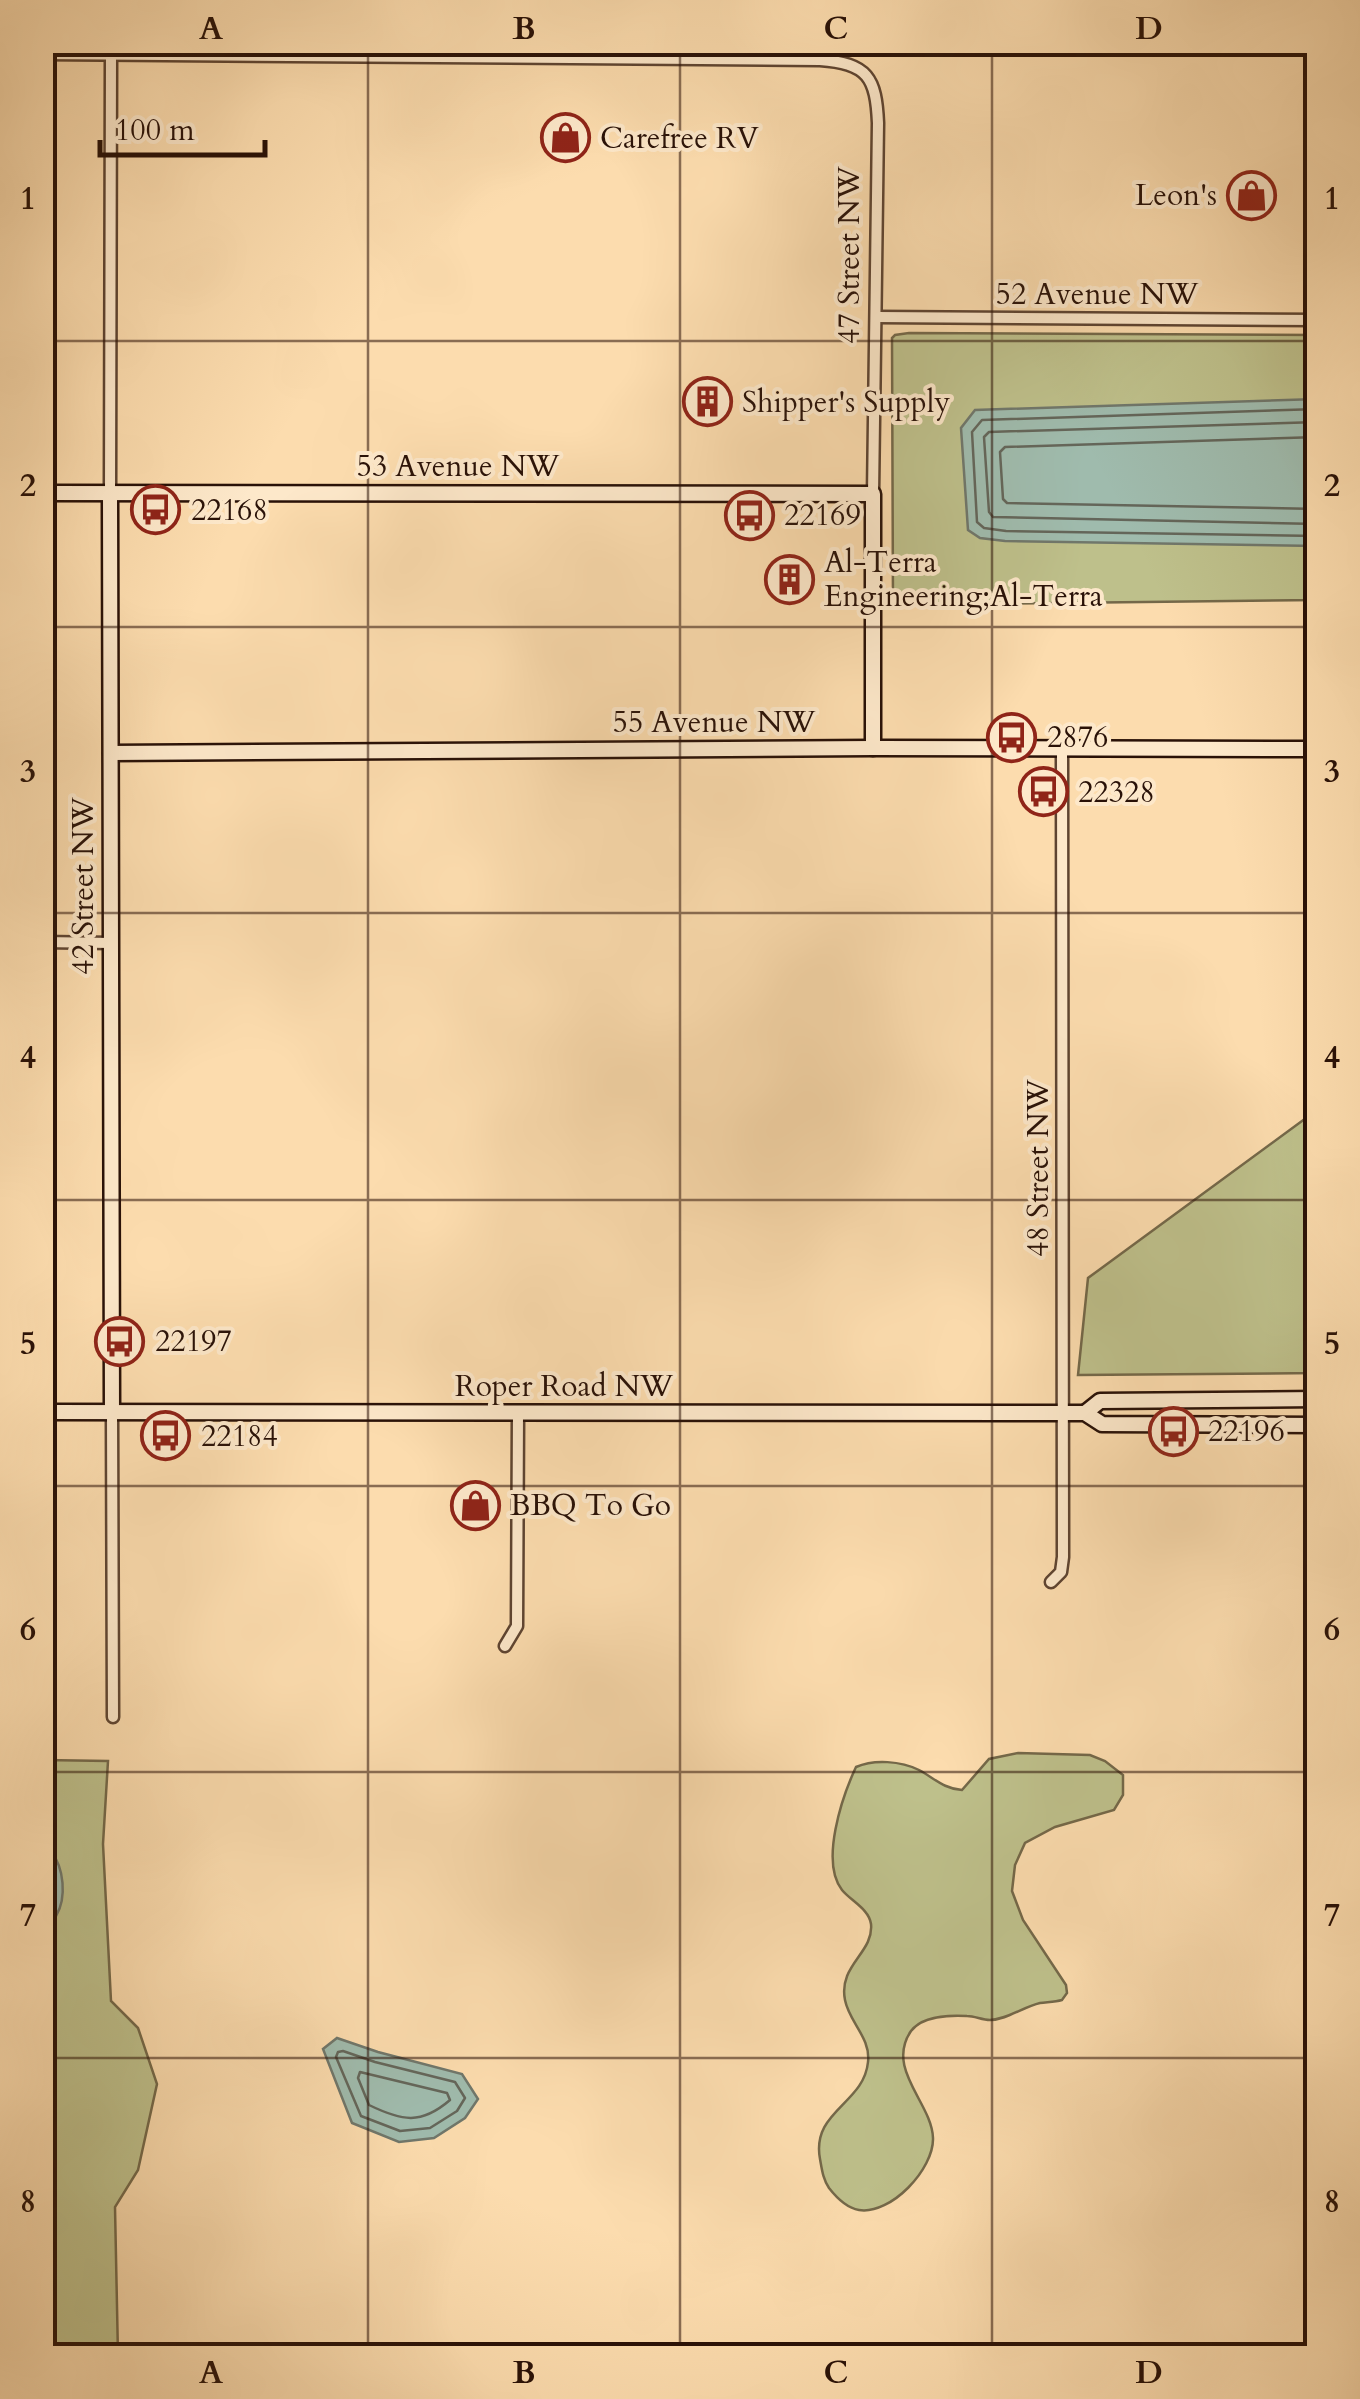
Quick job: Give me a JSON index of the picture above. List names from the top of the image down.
{
  "streets": {
    "street": [
      "47 Street NW",
      "52 Avenue NW",
      "53 Avenue NW",
      "55 Avenue NW",
      "42 Street NW",
      "48 Street NW",
      "Roper Road NW"
    ]
  },
  "crossings": [
    ["47 Street NW", "52 Avenue NW"],
    ["47 Street NW", "53 Avenue NW"],
    ["47 Street NW", "55 Avenue NW"],
    ["47 Street NW", "42 Street NW"],
    ["53 Avenue NW", "42 Street NW"],
    ["55 Avenue NW", "42 Street NW"],
    ["55 Avenue NW", "48 Street NW"],
    ["42 Street NW", "Roper Road NW"],
    ["48 Street NW", "Roper Road NW"]
  ],
  "places": {
    "shop": ["Carefree RV", "Leon's", "BBQ To Go"],
    "building": ["Shipper's Supply", "Al-Terra Engineering;Al-Terra"],
    "bus stop": [
      "22168",
      "22169",
      "2876",
      "22328",
      "22197",
      "22196",
      "22184"
    ]
  },
  "scale_bar": "100 m",
  "grid": {
    "columns": [
      "A",
      "B",
      "C",
      "D"
    ],
    "rows": [
      "1",
      "2",
      "3",
      "4",
      "5",
      "6",
      "7",
      "8"
    ]
  }
}
